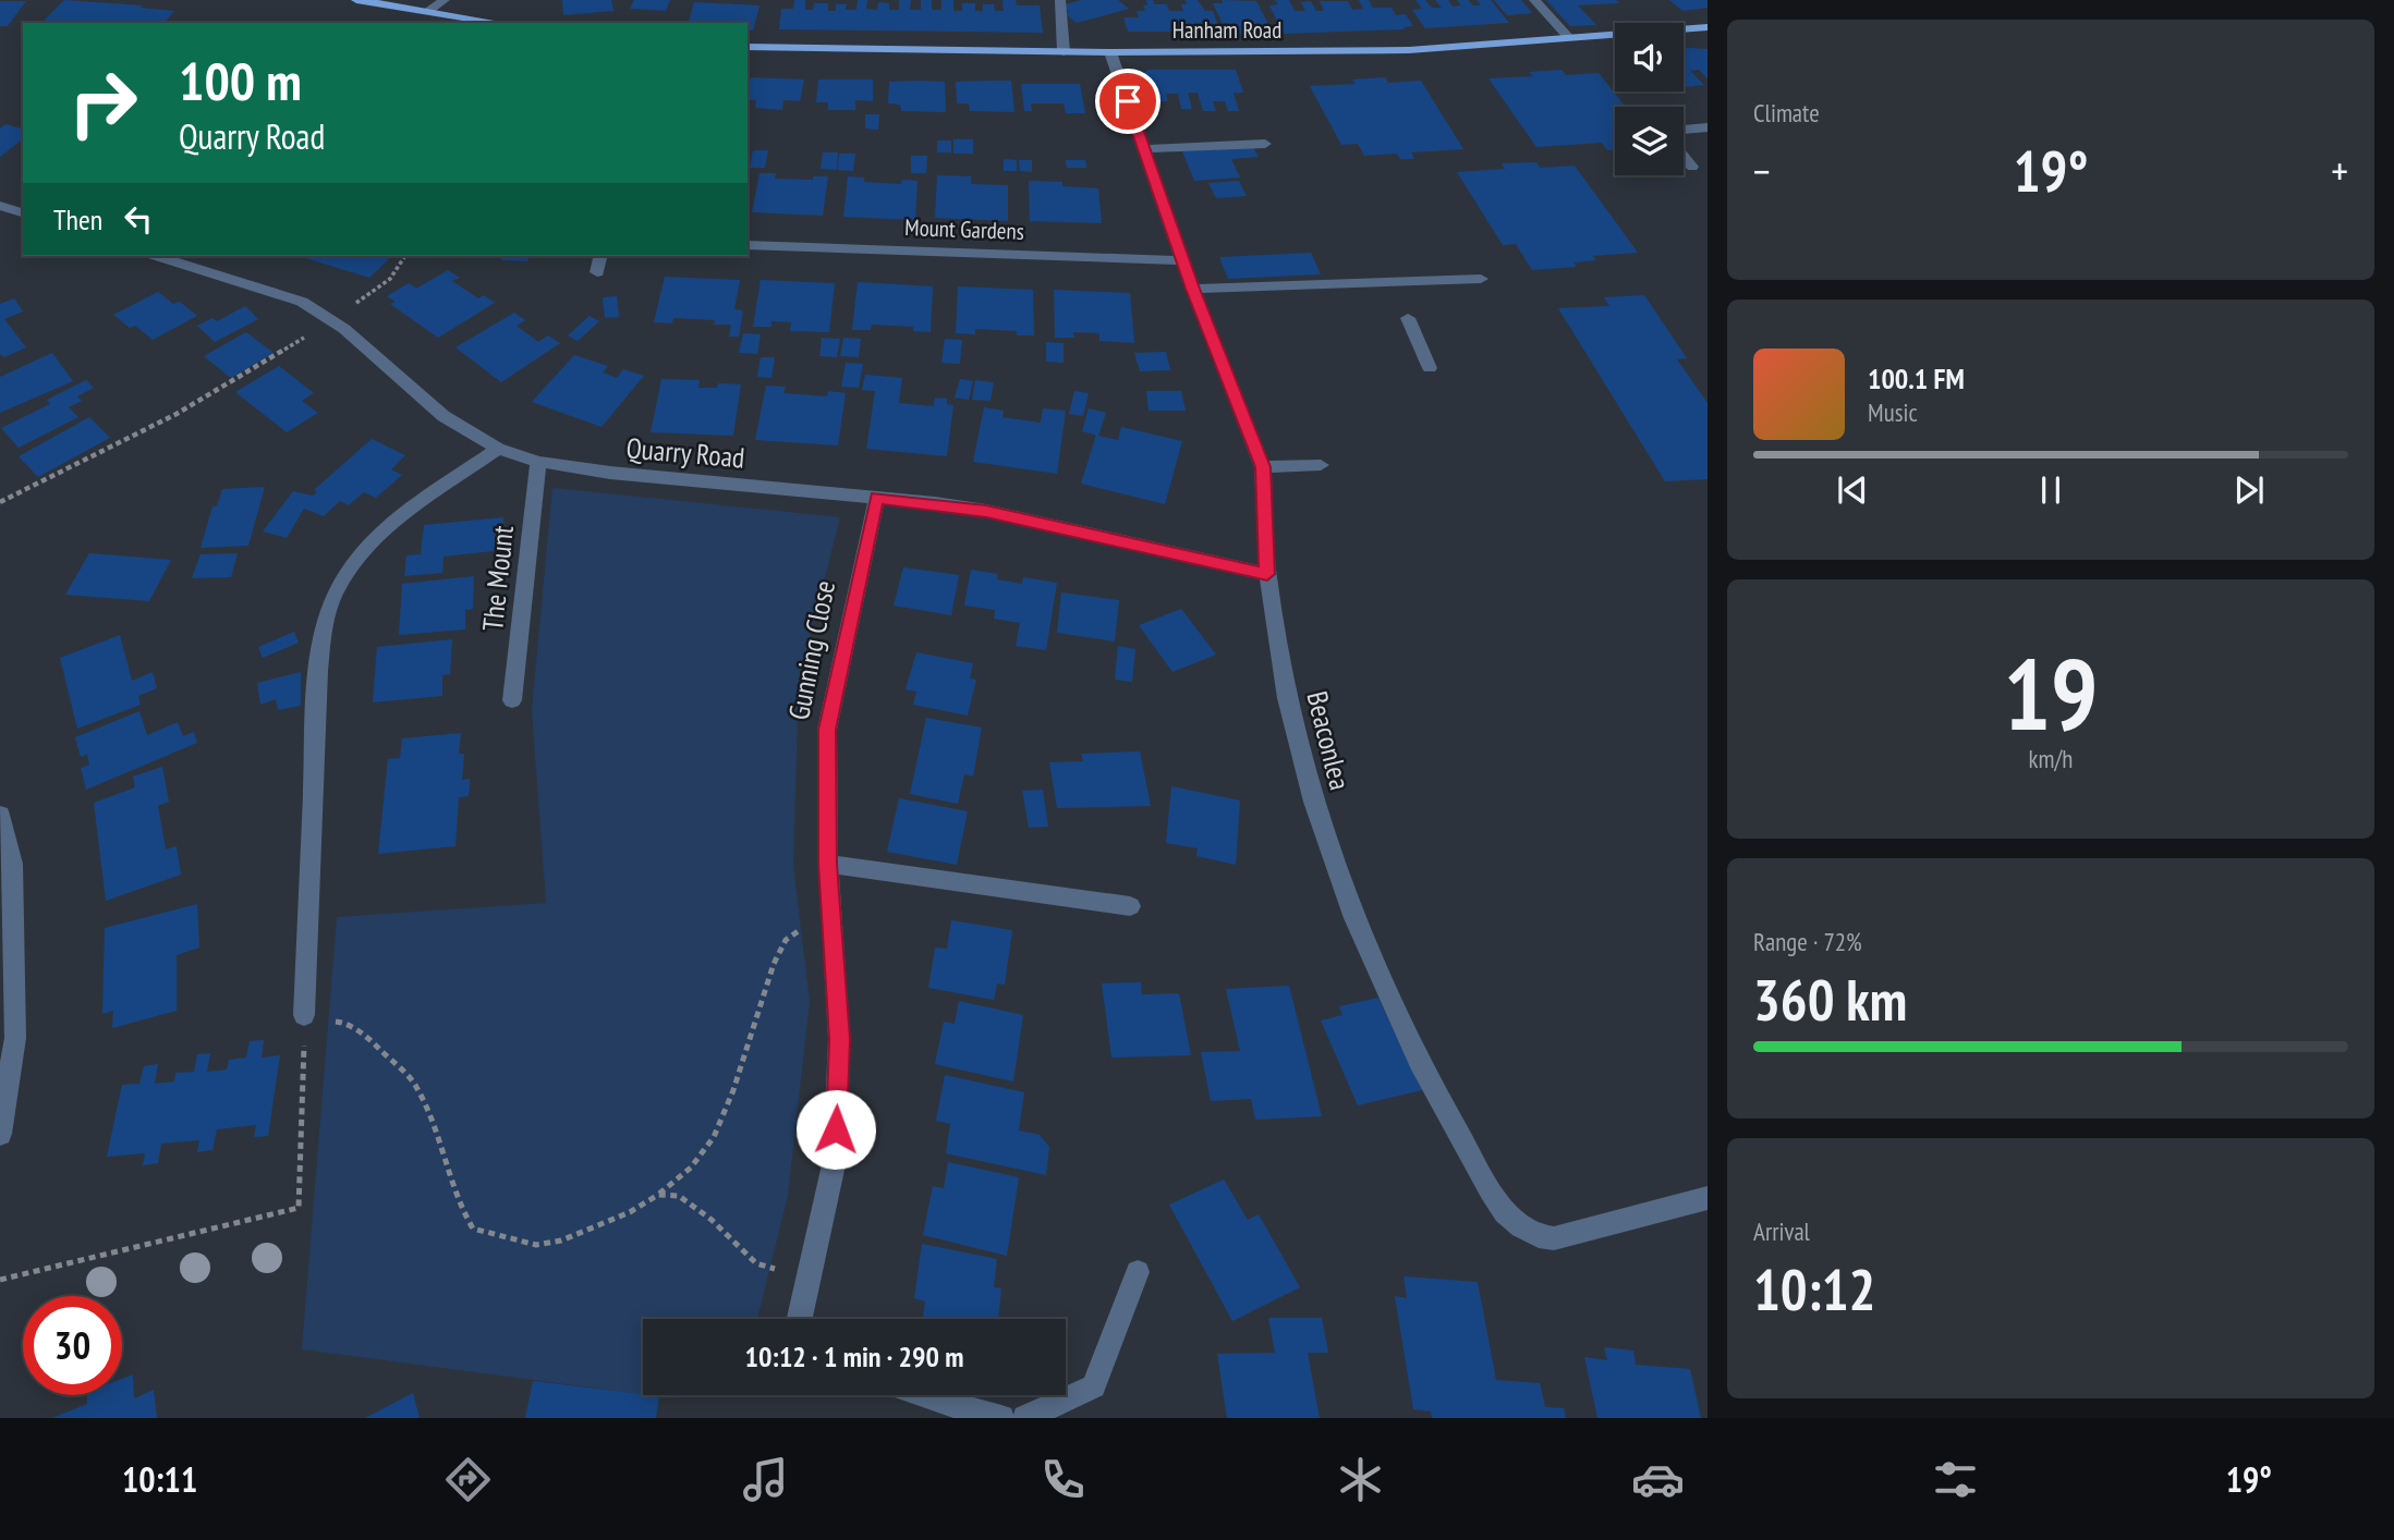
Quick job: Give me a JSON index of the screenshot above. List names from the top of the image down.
{
  "streets": {
    "main road": ["Hanham Road"],
    "street": [
      "Mount Gardens",
      "Quarry Road",
      "The Mount",
      "Gunning Close",
      "Beaconlea"
    ]
  },
  "crossings": [
    ["Hanham Road", "Beaconlea"],
    ["Mount Gardens", "Beaconlea"],
    ["Quarry Road", "The Mount"],
    ["Quarry Road", "Gunning Close"],
    ["Quarry Road", "Beaconlea"]
  ],
  "page": {
    "tile": [
      "Climate",
      ["19", "km/h"],
      ["Range · 72%", "360 km"],
      ["Arrival", "10:12"]
    ],
    "turn": ["100 m", "Quarry Road"],
    "heat": ["−", "19°", "+"],
    "then": "Then",
    "song": ["100.1 FM", "Music"],
    "limit": "30",
    "trip": "10:12 · 1 min · 290 m",
    "tabs": ["10:11", "19°"]
  }
}
